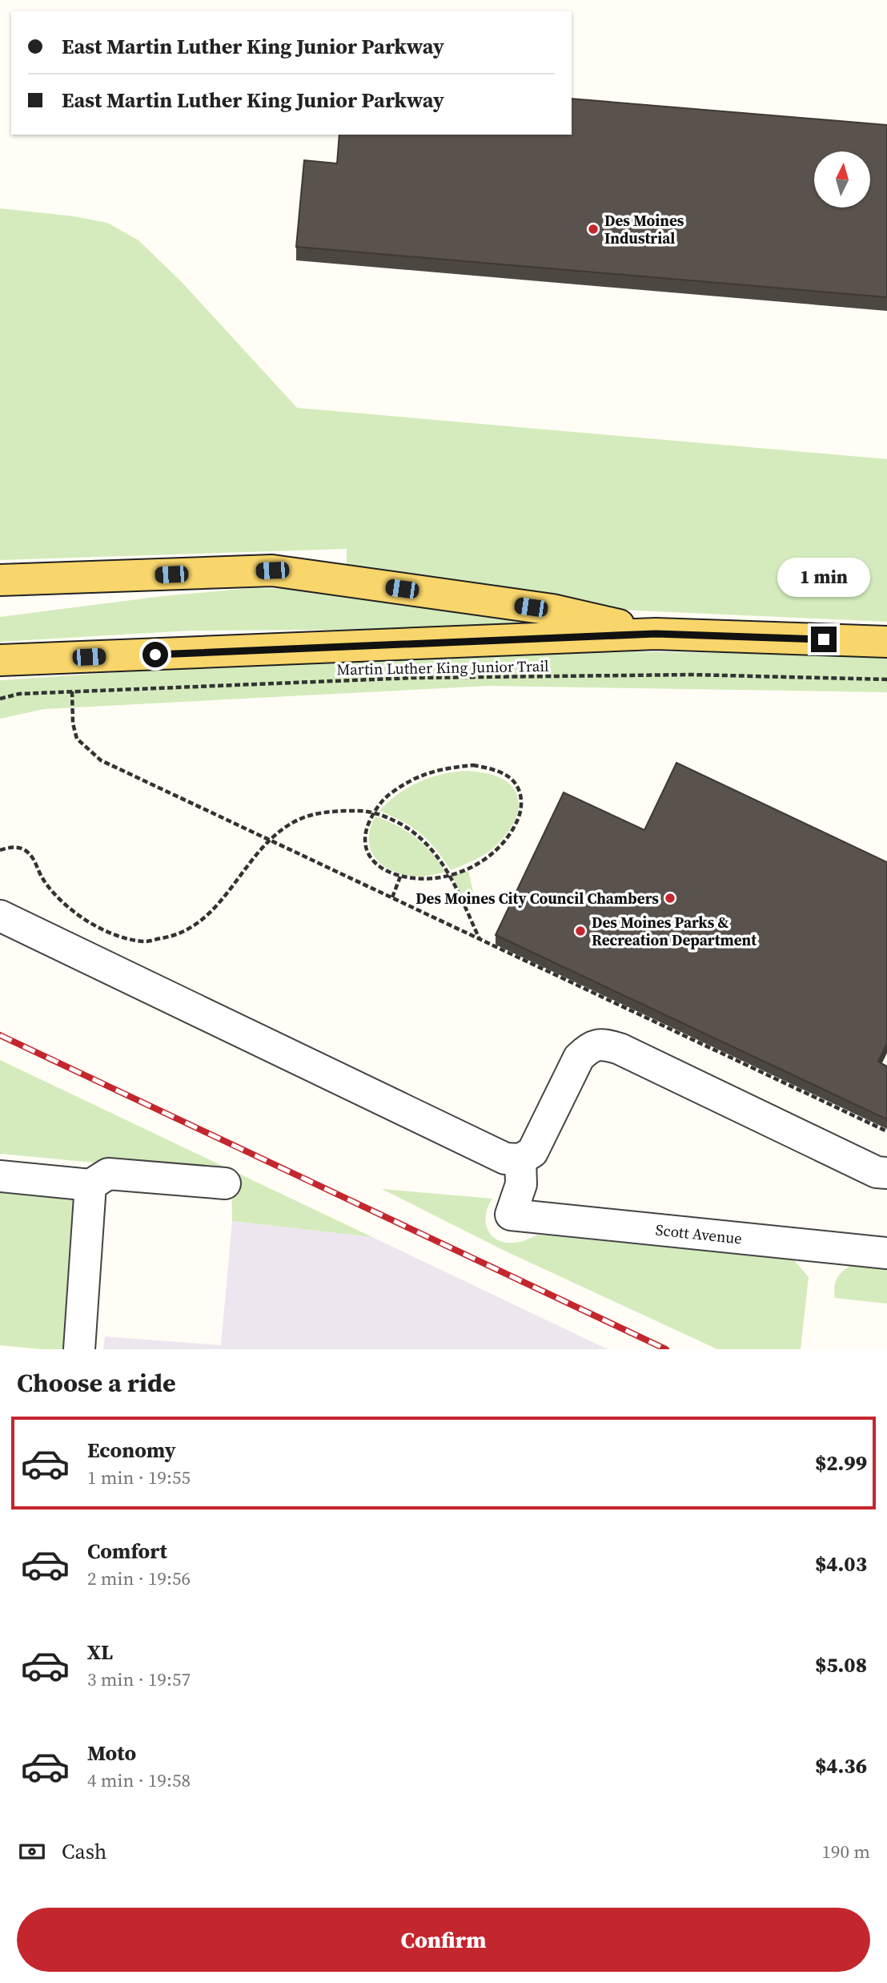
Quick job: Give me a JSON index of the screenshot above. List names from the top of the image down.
{
  "streets": {
    "street": ["Scott Avenue"],
    "path": ["Martin Luther King Junior Trail"]
  },
  "places": ["Des Moines Industrial", "Des Moines City Council Chambers", "Des Moines Parks & Recreation Department"],
  "north": "top",
  "page": {
    "banner": ["East Martin Luther King Junior Parkway", "East Martin Luther King Junior Parkway"],
    "bubble": "1 min",
    "heading": "Choose a ride",
    "list": [
      {
        "name": "Economy",
        "note": "1 min · 19:55",
        "value": "$2.99"
      },
      {
        "name": "Comfort",
        "note": "2 min · 19:56",
        "value": "$4.03"
      },
      {
        "name": "XL",
        "note": "3 min · 19:57",
        "value": "$5.08"
      },
      {
        "name": "Moto",
        "note": "4 min · 19:58",
        "value": "$4.36"
      }
    ],
    "pay": ["Cash", "190 m"],
    "buttons": "Confirm"
  }
}
